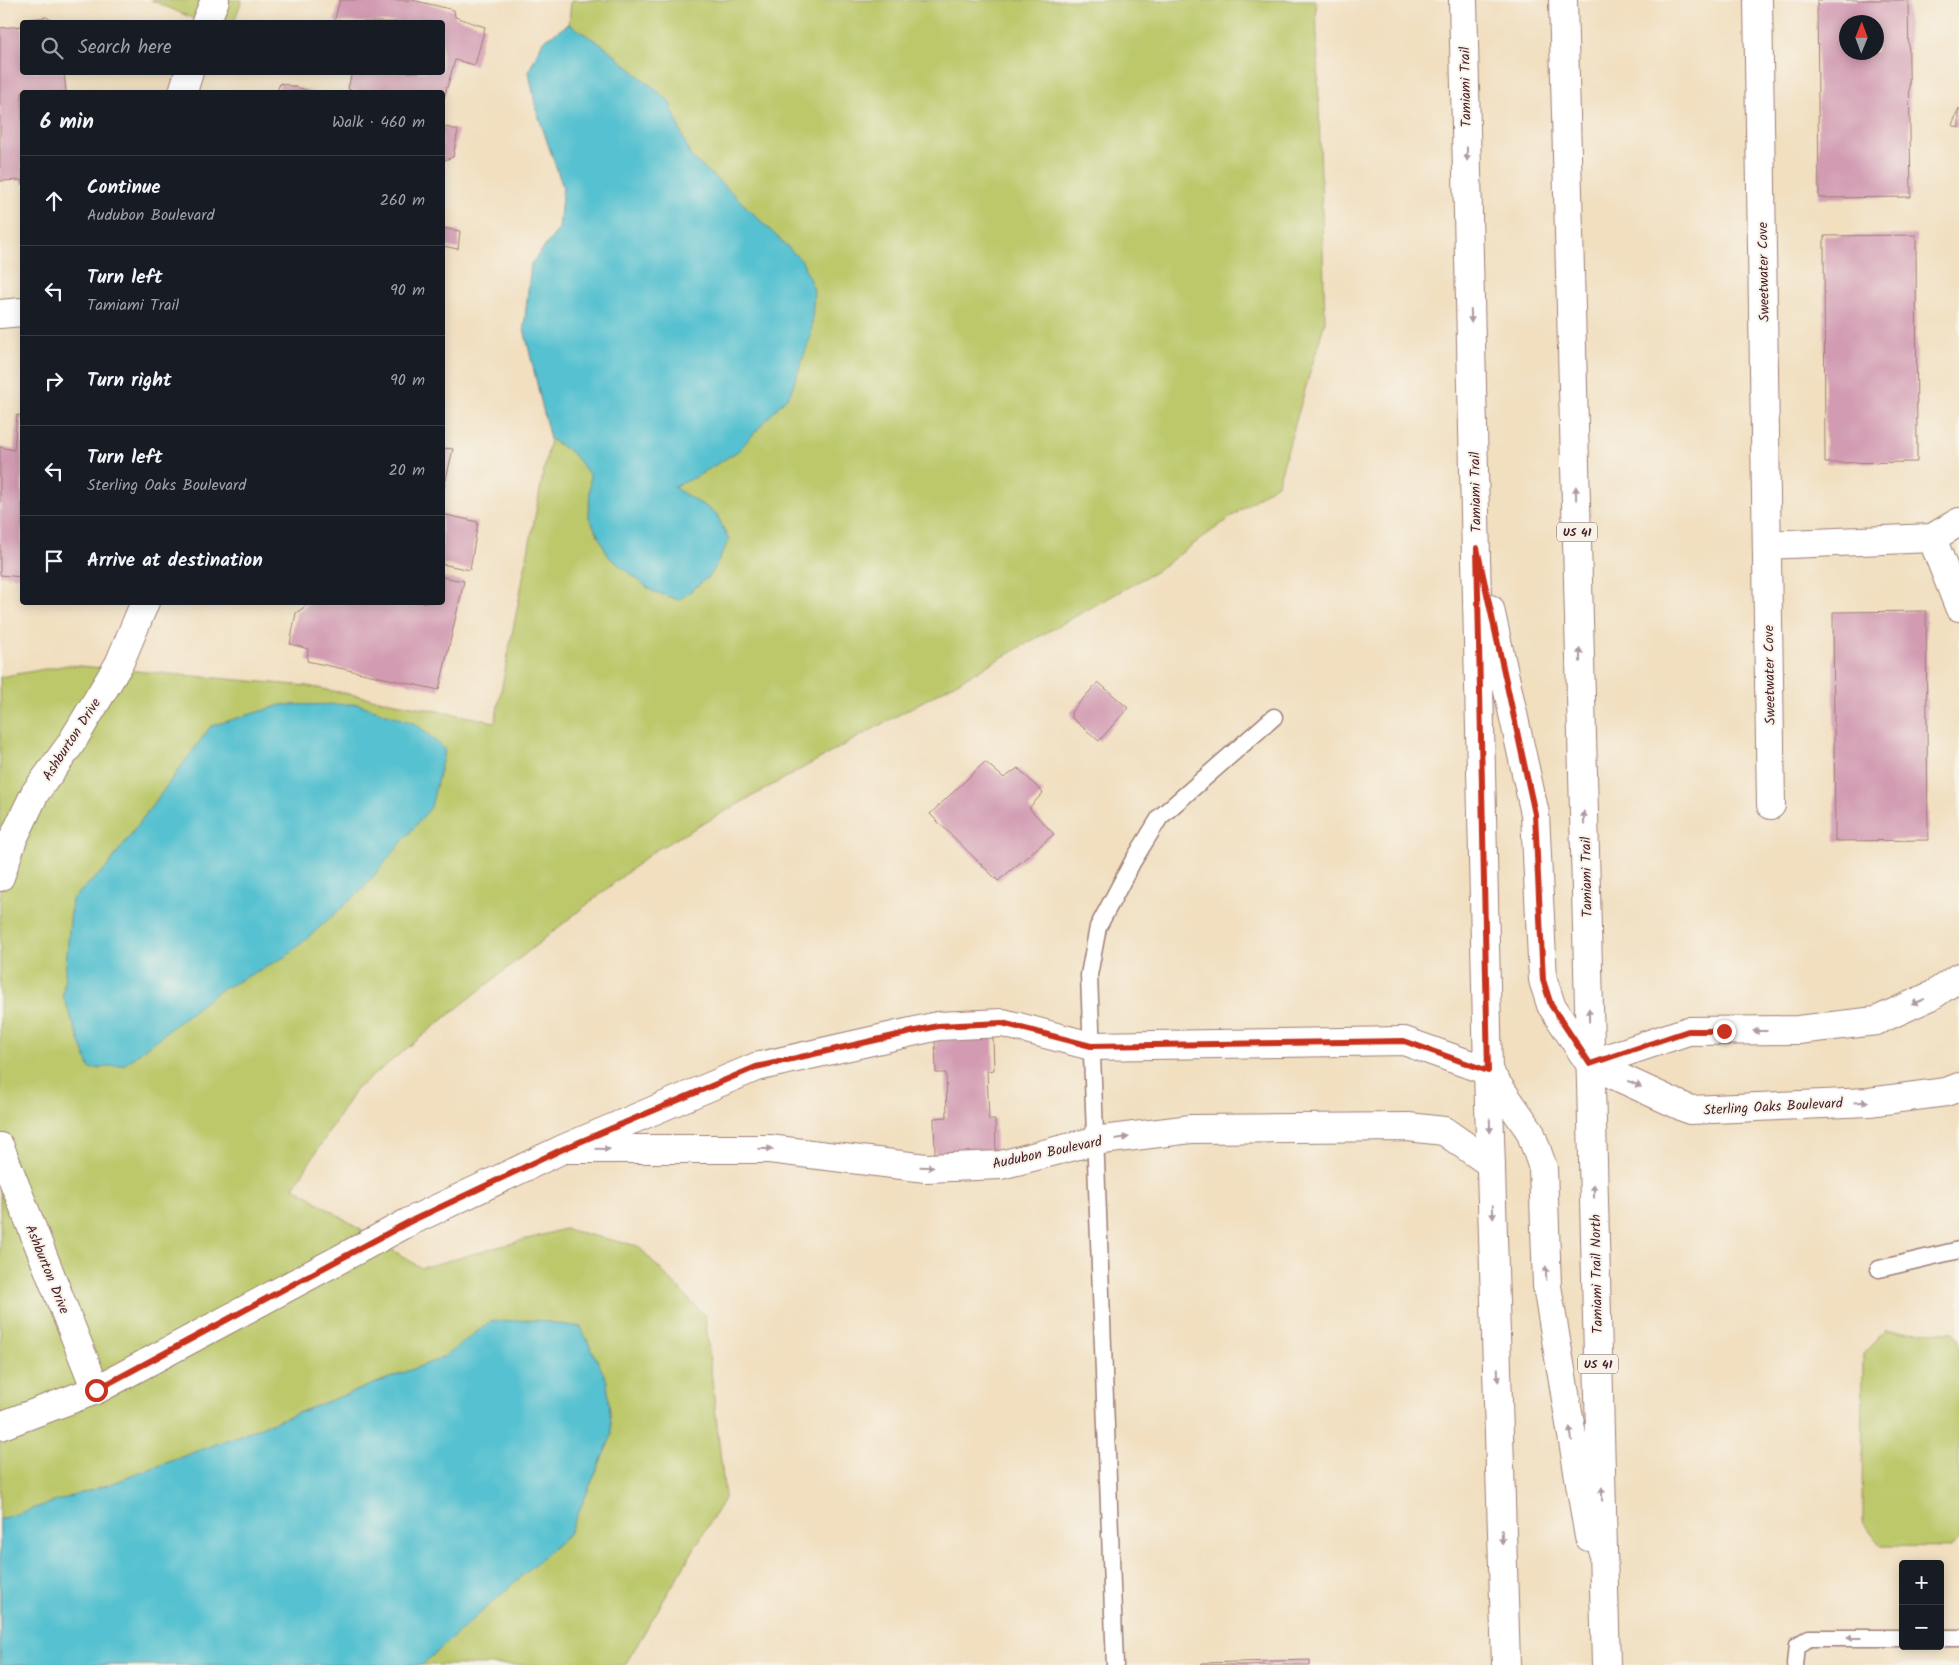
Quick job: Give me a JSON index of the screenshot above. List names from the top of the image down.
{
  "streets": {
    "street": [
      "Tamiami Trail",
      "Sweetwater Cove",
      "US 41",
      "Ashburton Drive",
      "Sterling Oaks Boulevard",
      "Audubon Boulevard",
      "Tamiami Trail North"
    ]
  },
  "crossings": [
    ["Tamiami Trail", "Sterling Oaks Boulevard"],
    ["Tamiami Trail", "Audubon Boulevard"],
    ["Tamiami Trail", "Tamiami Trail North"],
    ["Ashburton Drive", "Audubon Boulevard"],
    ["Sterling Oaks Boulevard", "Tamiami Trail North"]
  ],
  "north": "top",
  "page": {
    "search": "Search here",
    "heading": ["6 min", "Walk · 460 m"],
    "list": [
      ["Continue", "Audubon Boulevard", "260 m"],
      ["Turn left", "Tamiami Trail", "90 m"],
      ["Turn right", "90 m"],
      ["Turn left", "Sterling Oaks Boulevard", "20 m"],
      "Arrive at destination"
    ],
    "map_buttons": ["+", "−"]
  }
}
